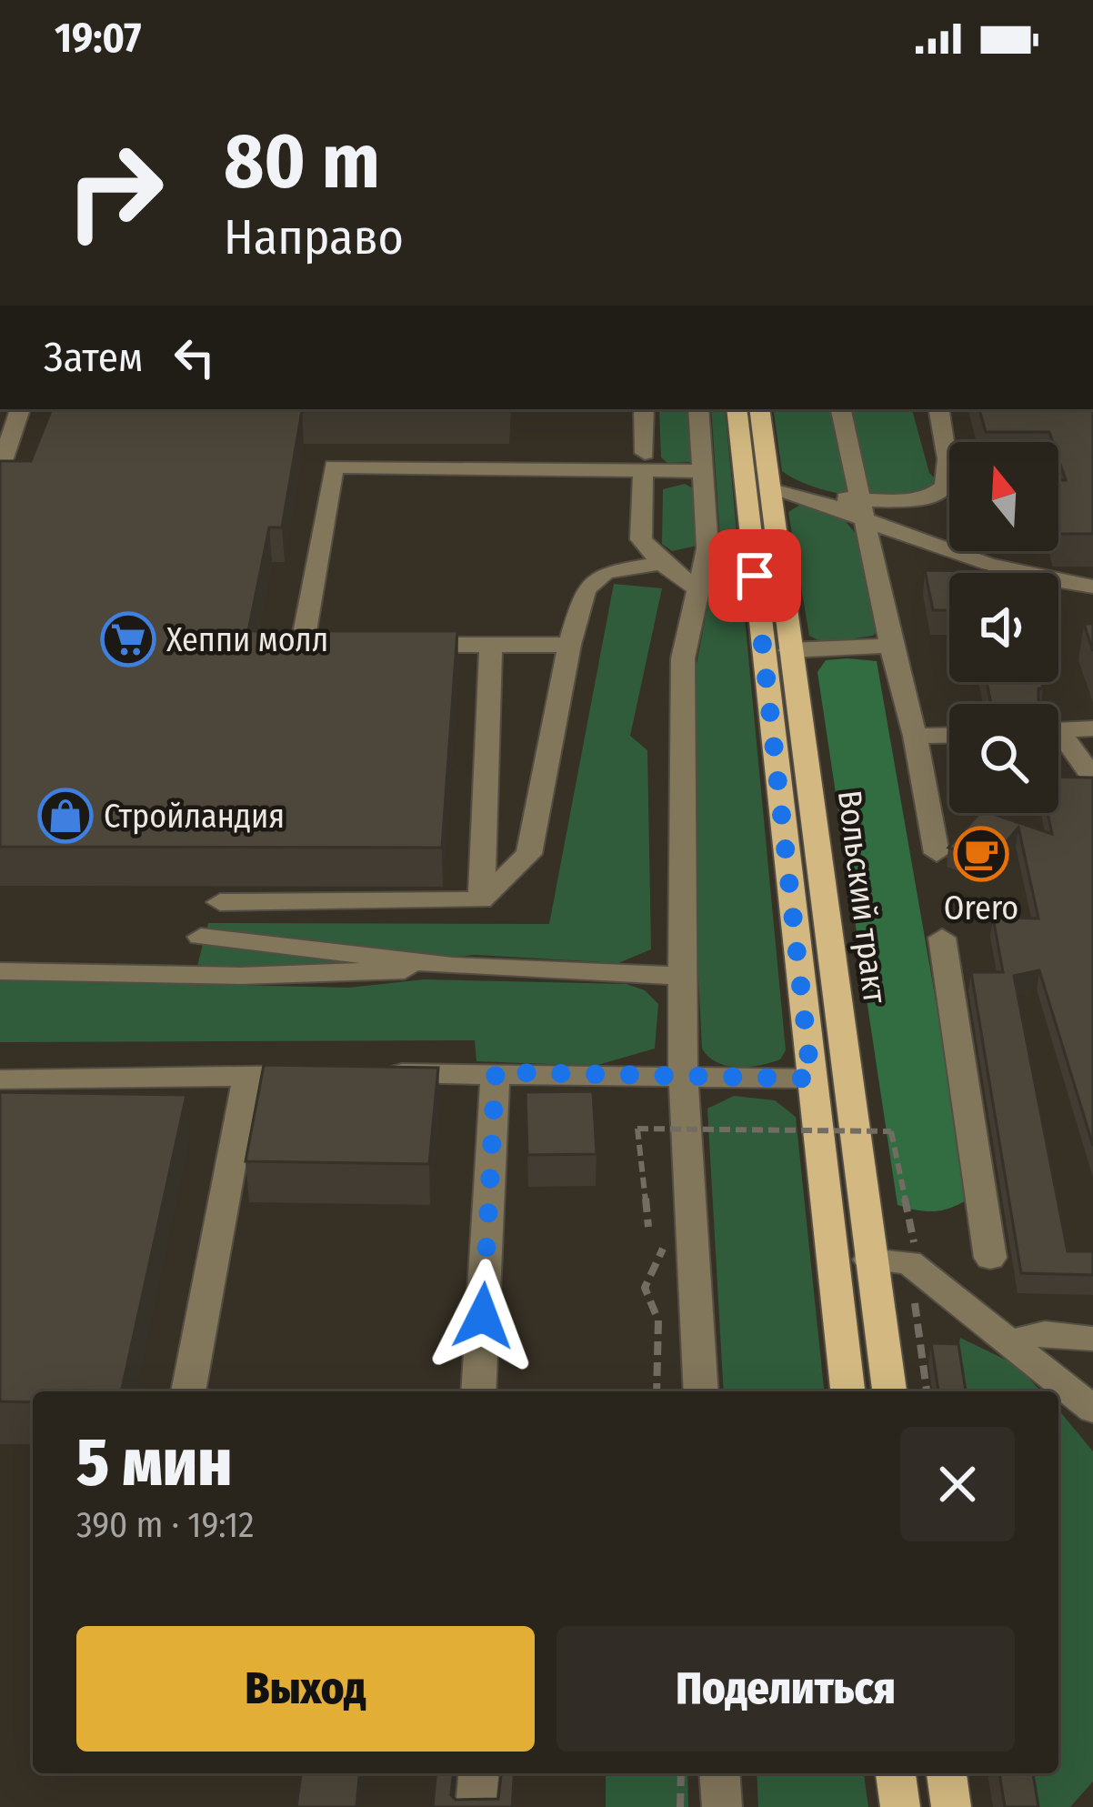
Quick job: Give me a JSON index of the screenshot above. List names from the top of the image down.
{
  "streets": {
    "main road": ["Вольский тракт"]
  },
  "places": {
    "supermarket": ["Хеппи молл"],
    "shop": ["Стройландия"],
    "cafe": ["Orero"]
  },
  "north": "top",
  "page": {
    "status": "19:07",
    "turn": ["80 m", "Направо"],
    "then": "Затем",
    "heading": ["5 мин", "390 m · 19:12"],
    "buttons": ["Выход", "Поделиться"]
  }
}
